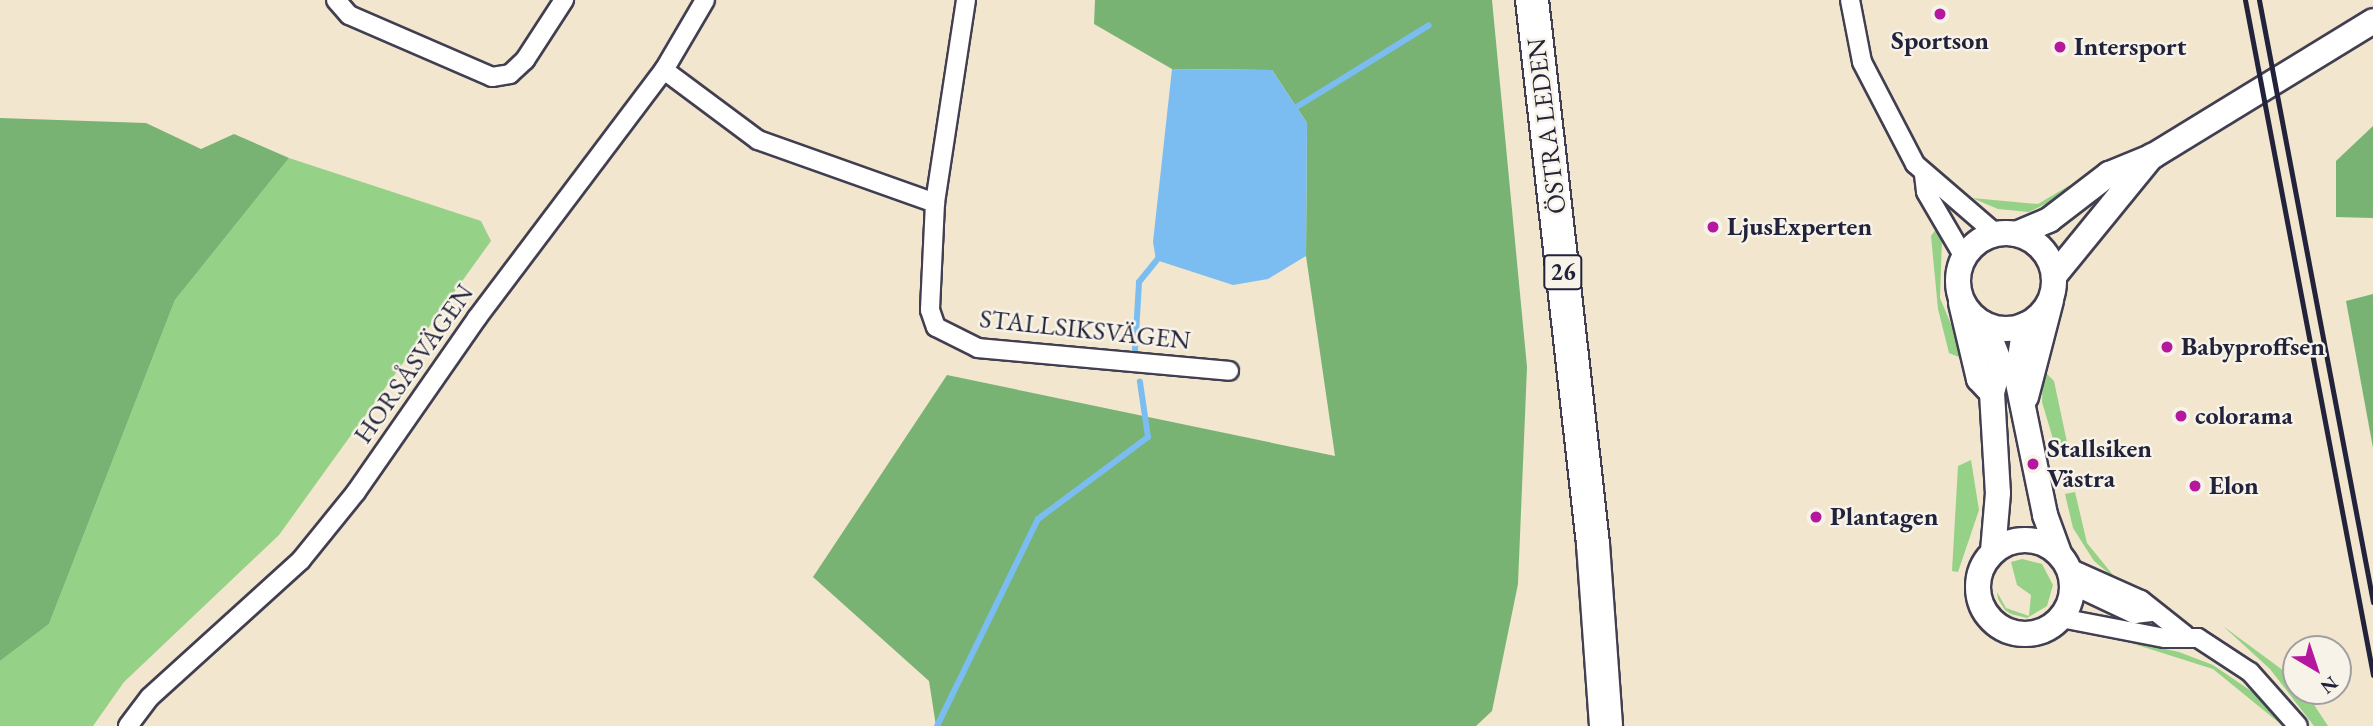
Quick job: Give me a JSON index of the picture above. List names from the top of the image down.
{
  "streets": {
    "highway": ["ÖSTRA LEDEN", "26"],
    "street": ["STALLSIKSVÄGEN", "HORSÅSVÄGEN"]
  },
  "places": [
    "Sportson",
    "Intersport",
    "LjusExperten",
    "Babyproffsen",
    "colorama",
    "Stallsiken Västra",
    "Elon",
    "Plantagen"
  ],
  "north": "bottom right"
}
